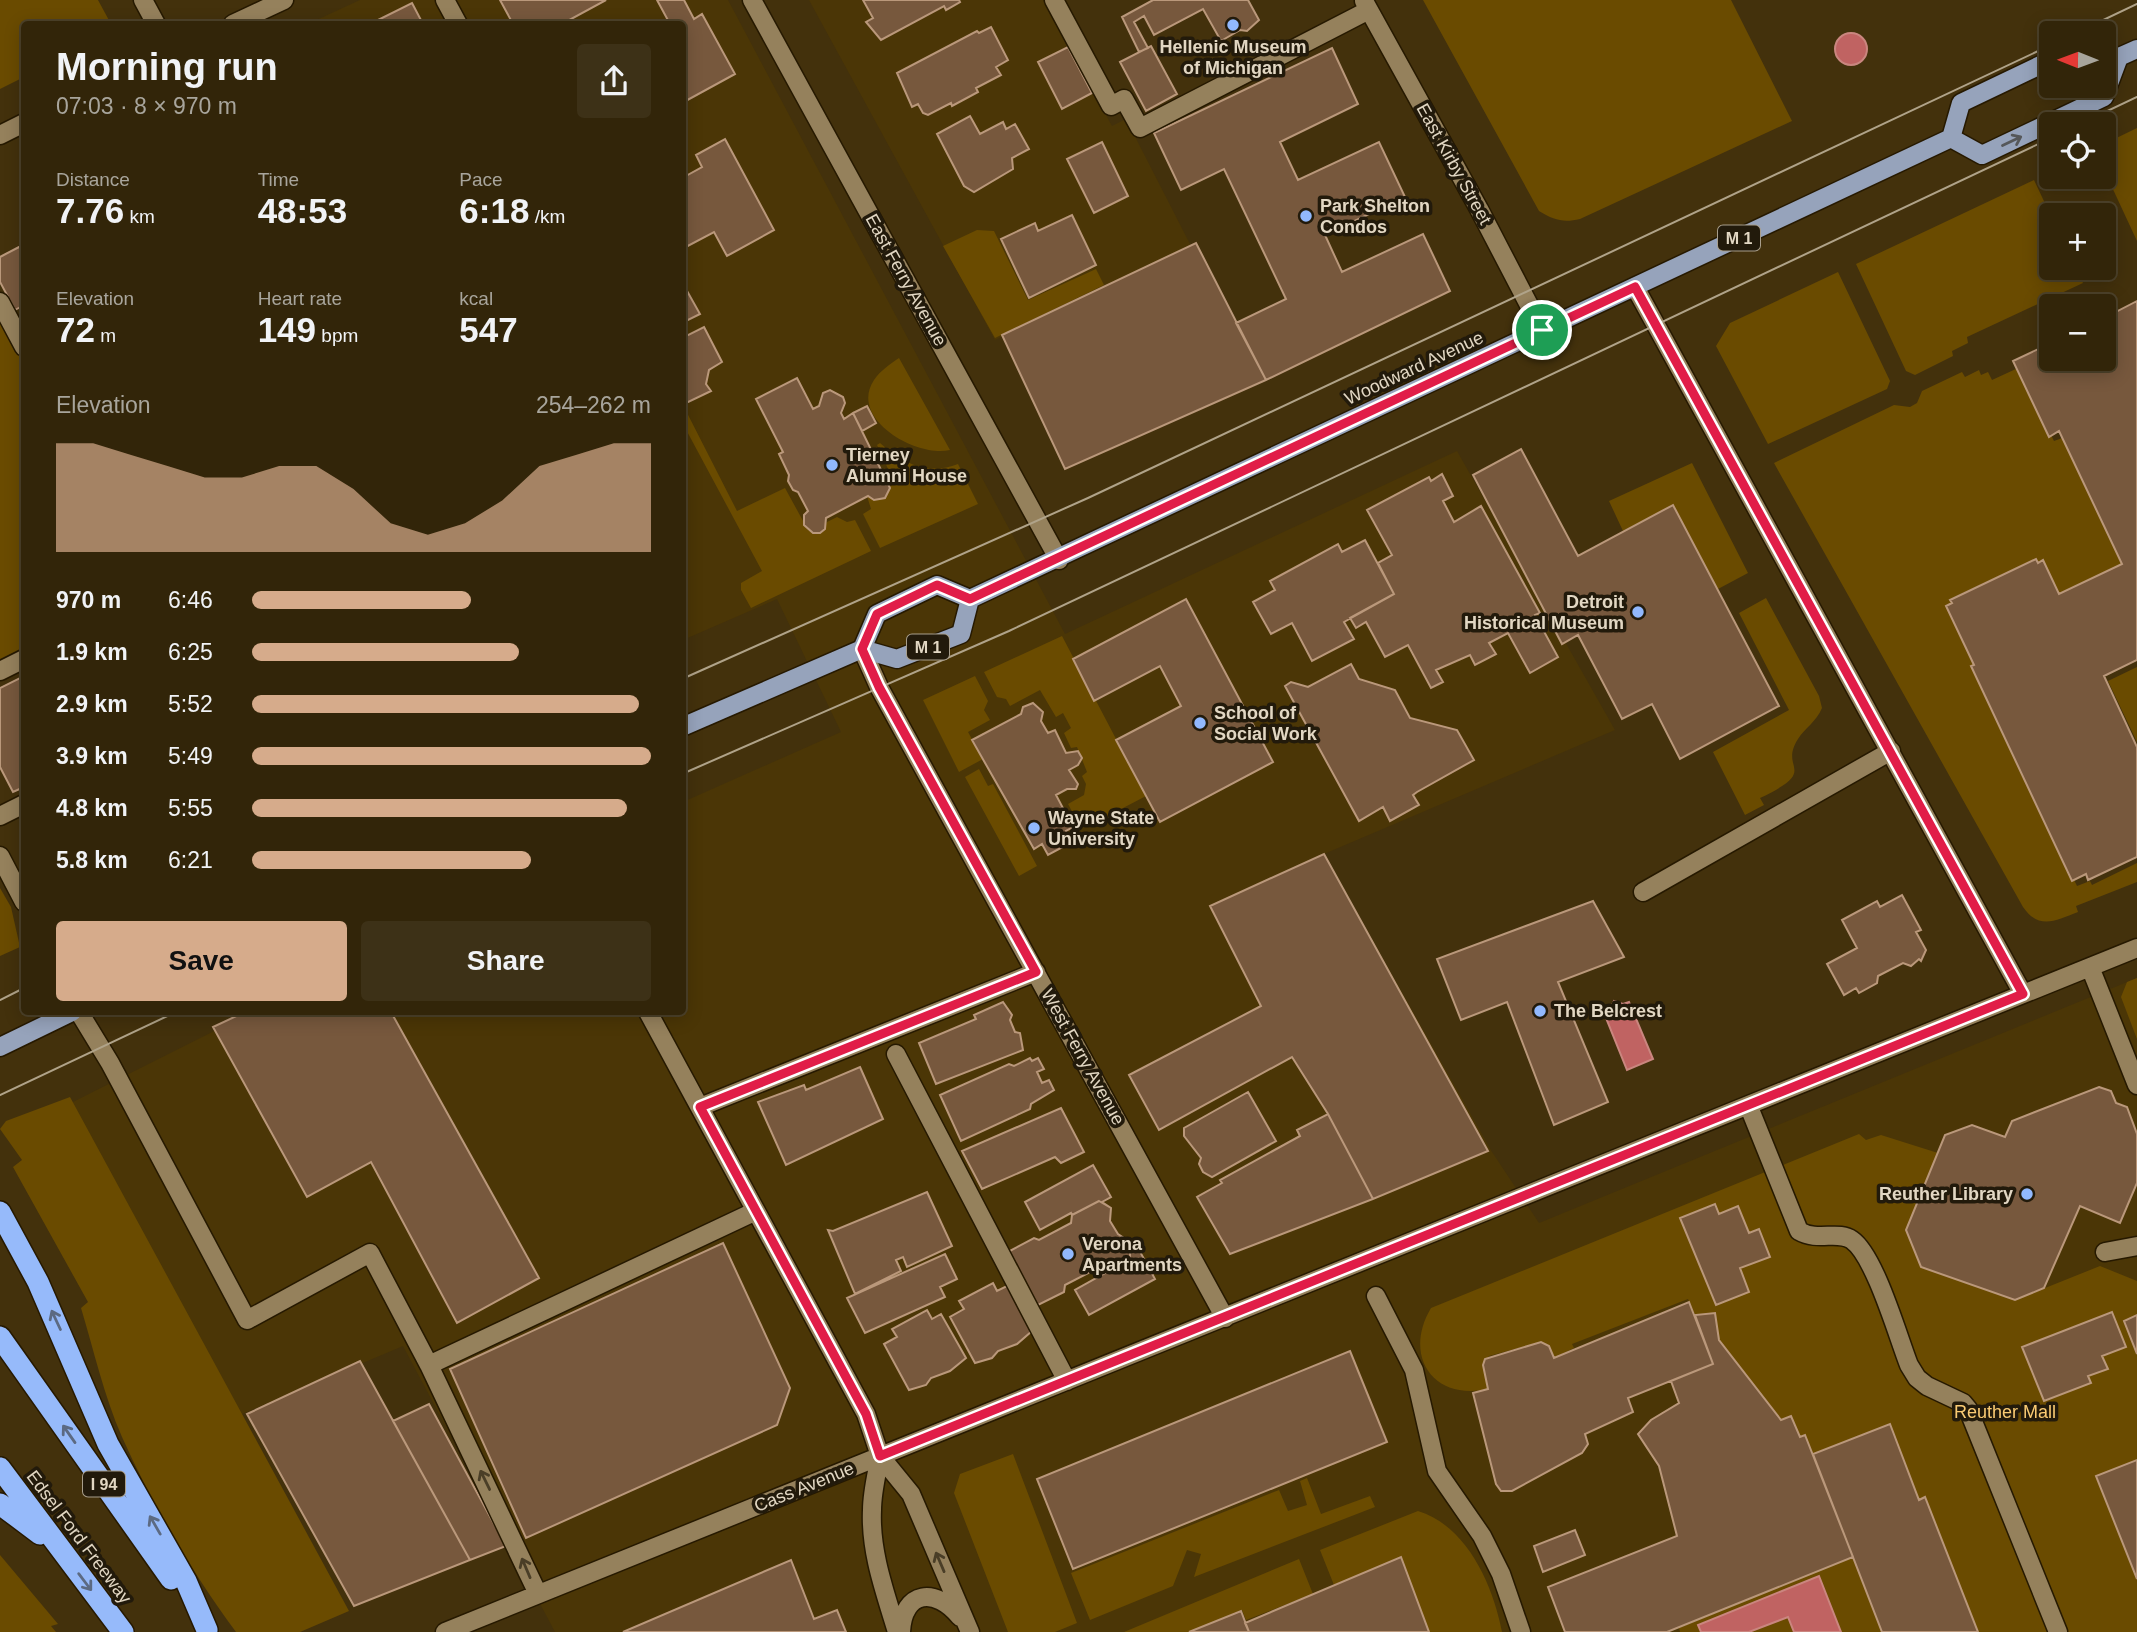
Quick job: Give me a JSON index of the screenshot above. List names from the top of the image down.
{
  "streets": {
    "highway": ["I 94", "Edsel Ford Freeway"],
    "main road": ["M 1", "Woodward Avenue"],
    "street": [
      "East Kirby Street",
      "East Ferry Avenue",
      "West Ferry Avenue",
      "Cass Avenue"
    ]
  },
  "crossings": [
    ["East Kirby Street", "Woodward Avenue"],
    ["M 1", "Woodward Avenue"],
    ["M 1", "West Ferry Avenue"],
    ["East Ferry Avenue", "Woodward Avenue"],
    ["West Ferry Avenue", "Cass Avenue"]
  ],
  "parks": ["Reuther Mall"],
  "places": [
    "Hellenic Museum of Michigan",
    "Park Shelton Condos",
    "Tierney Alumni House",
    "Detroit Historical Museum",
    "School of Social Work",
    "Wayne State University",
    "The Belcrest",
    "Reuther Library",
    "Verona Apartments"
  ],
  "north": "left",
  "page": {
    "map_buttons": ["+", "−"],
    "heading": ["Morning run", "07:03 · 8 × 970 m"],
    "stats": [
      ["Distance", "7.76 km"],
      ["Time", "48:53"],
      ["Pace", "6:18 /km"],
      ["Elevation", "72 m"],
      ["Heart rate", "149 bpm"],
      ["kcal", "547"]
    ],
    "chart": ["Elevation", "254–262 m"],
    "list": [
      {
        "name": "970 m",
        "note": "6:46"
      },
      {
        "name": "1.9 km",
        "note": "6:25"
      },
      {
        "name": "2.9 km",
        "note": "5:52"
      },
      {
        "name": "3.9 km",
        "note": "5:49"
      },
      {
        "name": "4.8 km",
        "note": "5:55"
      },
      {
        "name": "5.8 km",
        "note": "6:21"
      }
    ],
    "buttons": ["Save", "Share"]
  }
}
